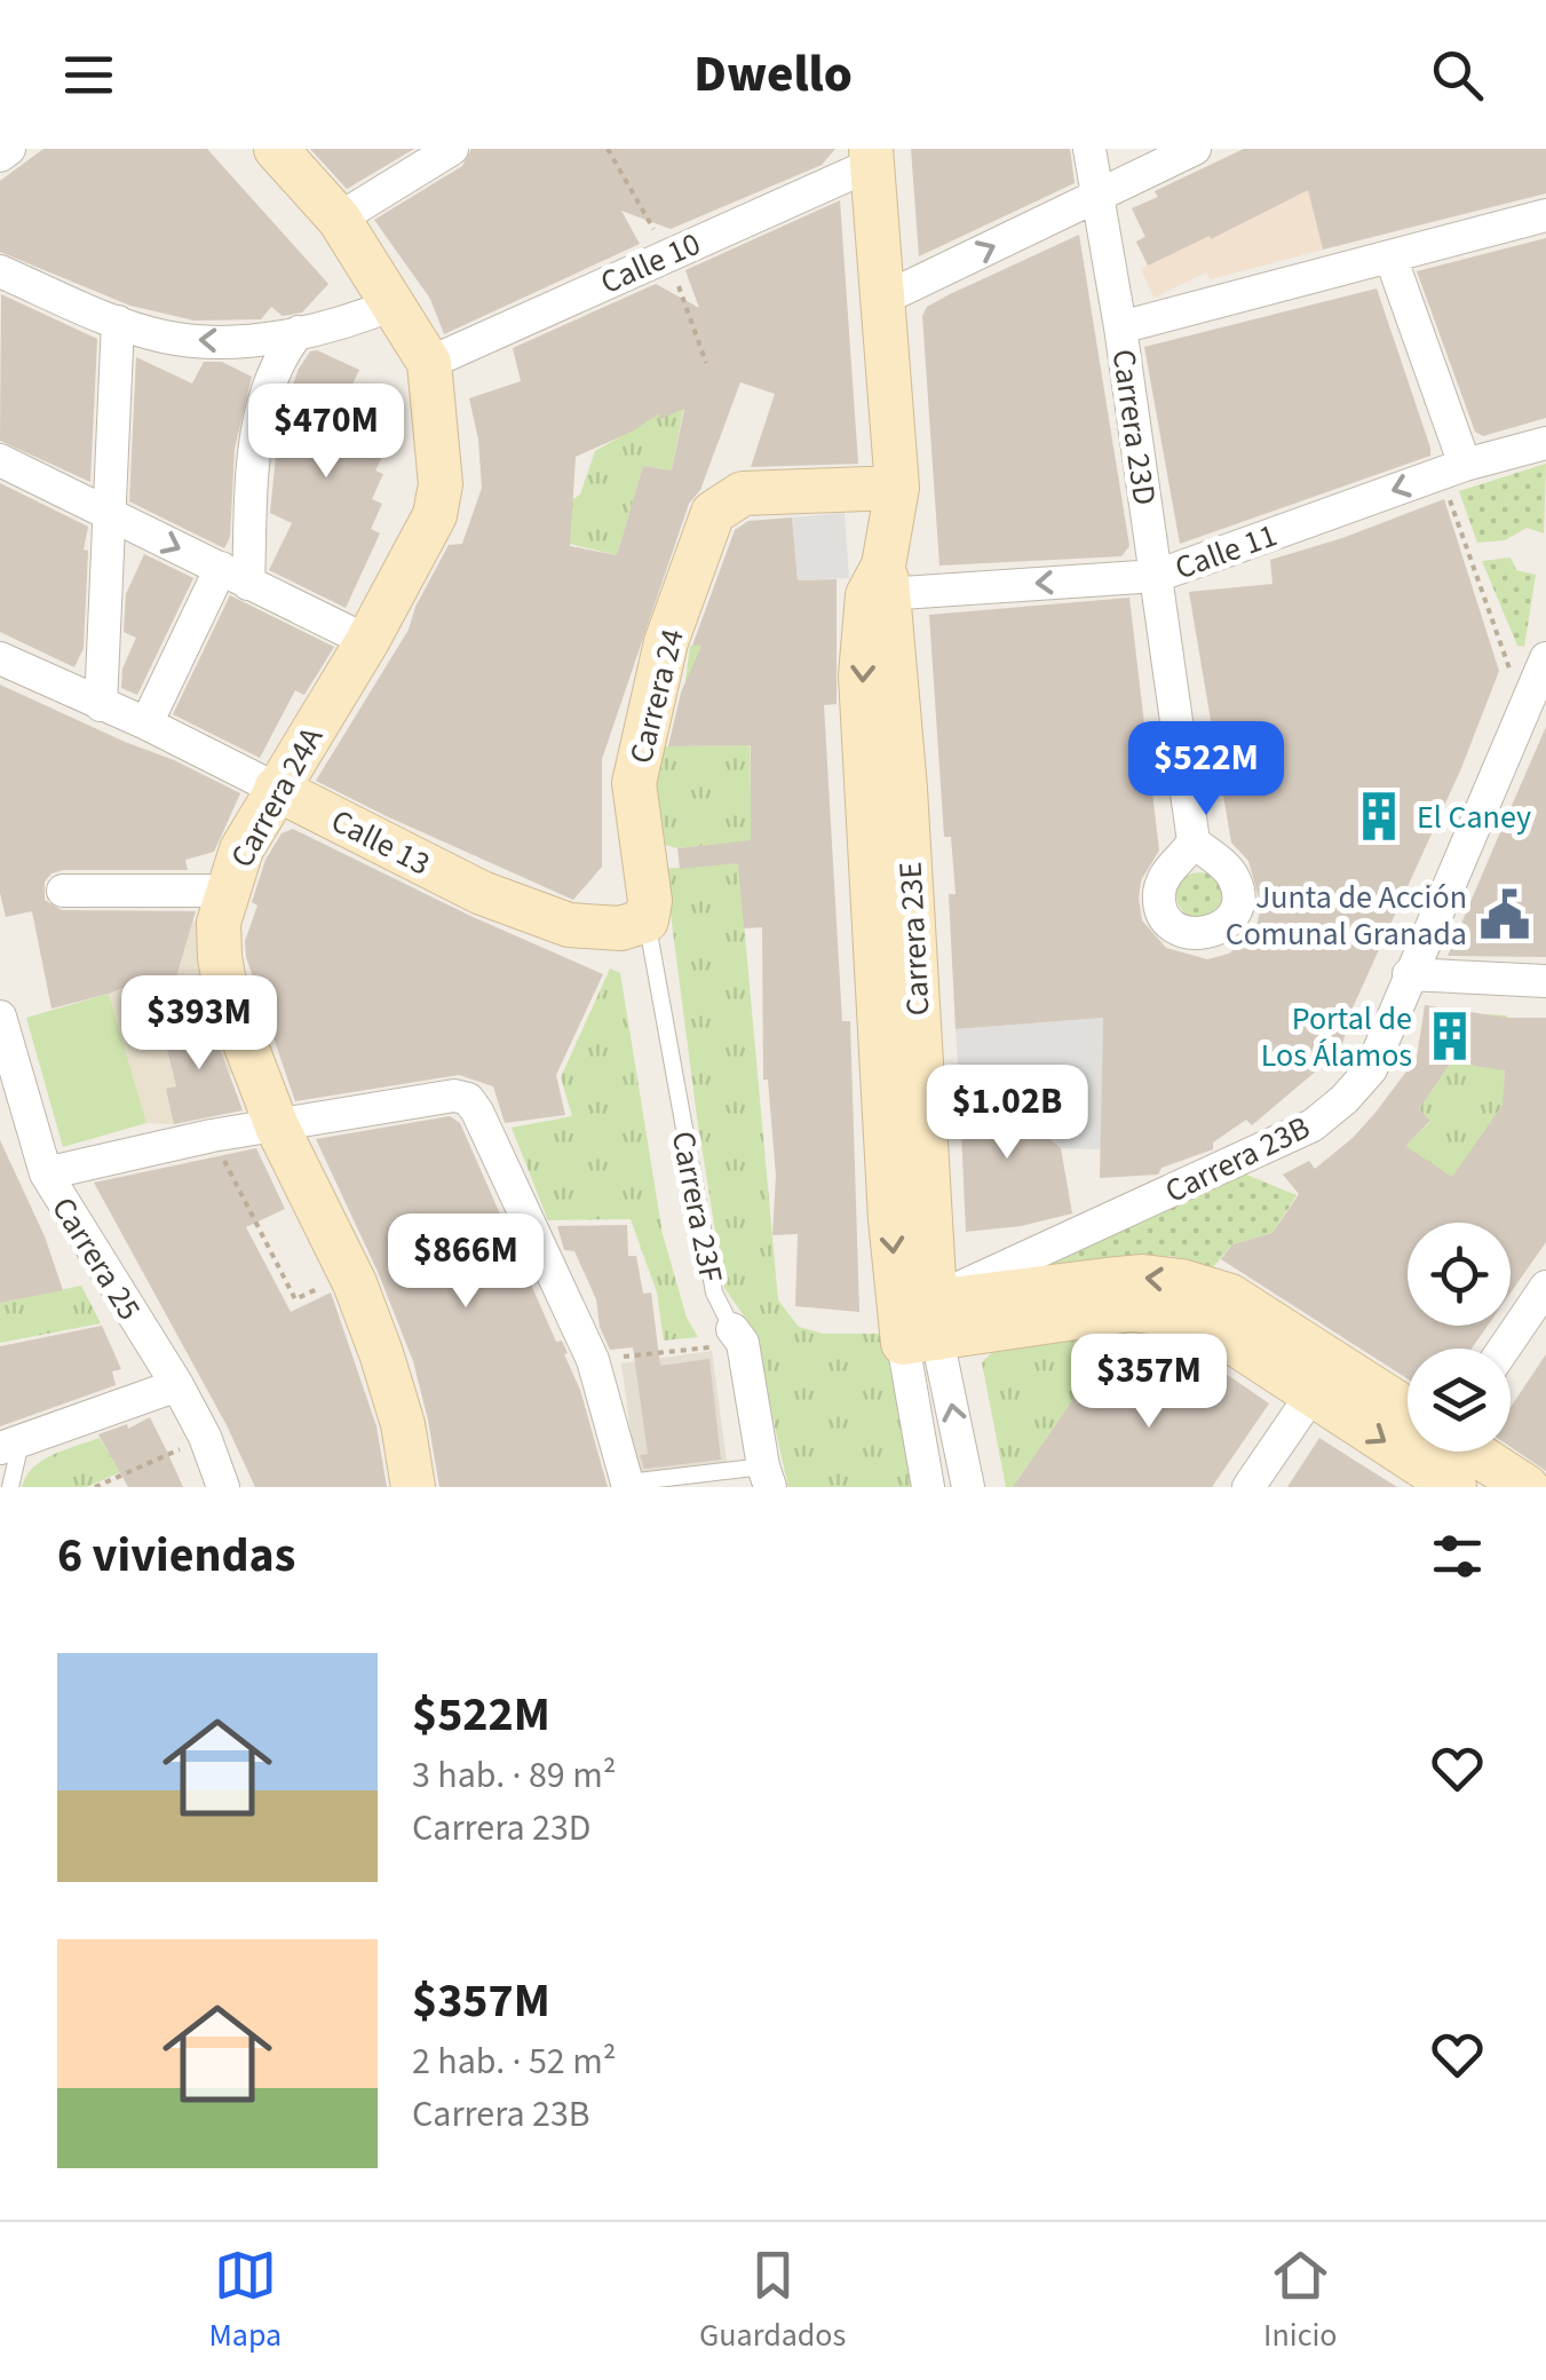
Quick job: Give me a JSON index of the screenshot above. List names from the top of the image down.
{
  "streets": {
    "street": [
      "Calle 10",
      "Carrera 23D",
      "Calle 11",
      "Carrera 24",
      "Carrera 24A",
      "Calle 13",
      "Carrera 23E",
      "Carrera 23B",
      "Carrera 23F",
      "Carrera 25"
    ]
  },
  "crossings": [
    ["Calle 10", "Carrera 24A"],
    ["Calle 10", "Carrera 23E"],
    ["Carrera 23D", "Calle 11"],
    ["Calle 11", "Carrera 23E"],
    ["Carrera 24", "Calle 13"],
    ["Carrera 24", "Carrera 23E"],
    ["Carrera 24", "Carrera 23F"],
    ["Carrera 24A", "Calle 13"],
    ["Calle 13", "Carrera 23F"],
    ["Carrera 23E", "Carrera 23B"]
  ],
  "places": {
    "building": ["El Caney", "Portal de Los Álamos"],
    "public building": ["Junta de Acción Comunal Granada"]
  },
  "page": {
    "header": "Dwello",
    "price": [
      "$470M",
      "$522M",
      "$393M",
      "$1.02B",
      "$866M",
      "$357M"
    ],
    "heading": "6 viviendas",
    "list": [
      {
        "name": "$522M",
        "note": "3 hab. · 89 m² · Carrera 23D"
      },
      {
        "name": "$357M",
        "note": "2 hab. · 52 m² · Carrera 23B"
      }
    ],
    "tabs": ["Mapa", "Guardados", "Inicio"]
  }
}
